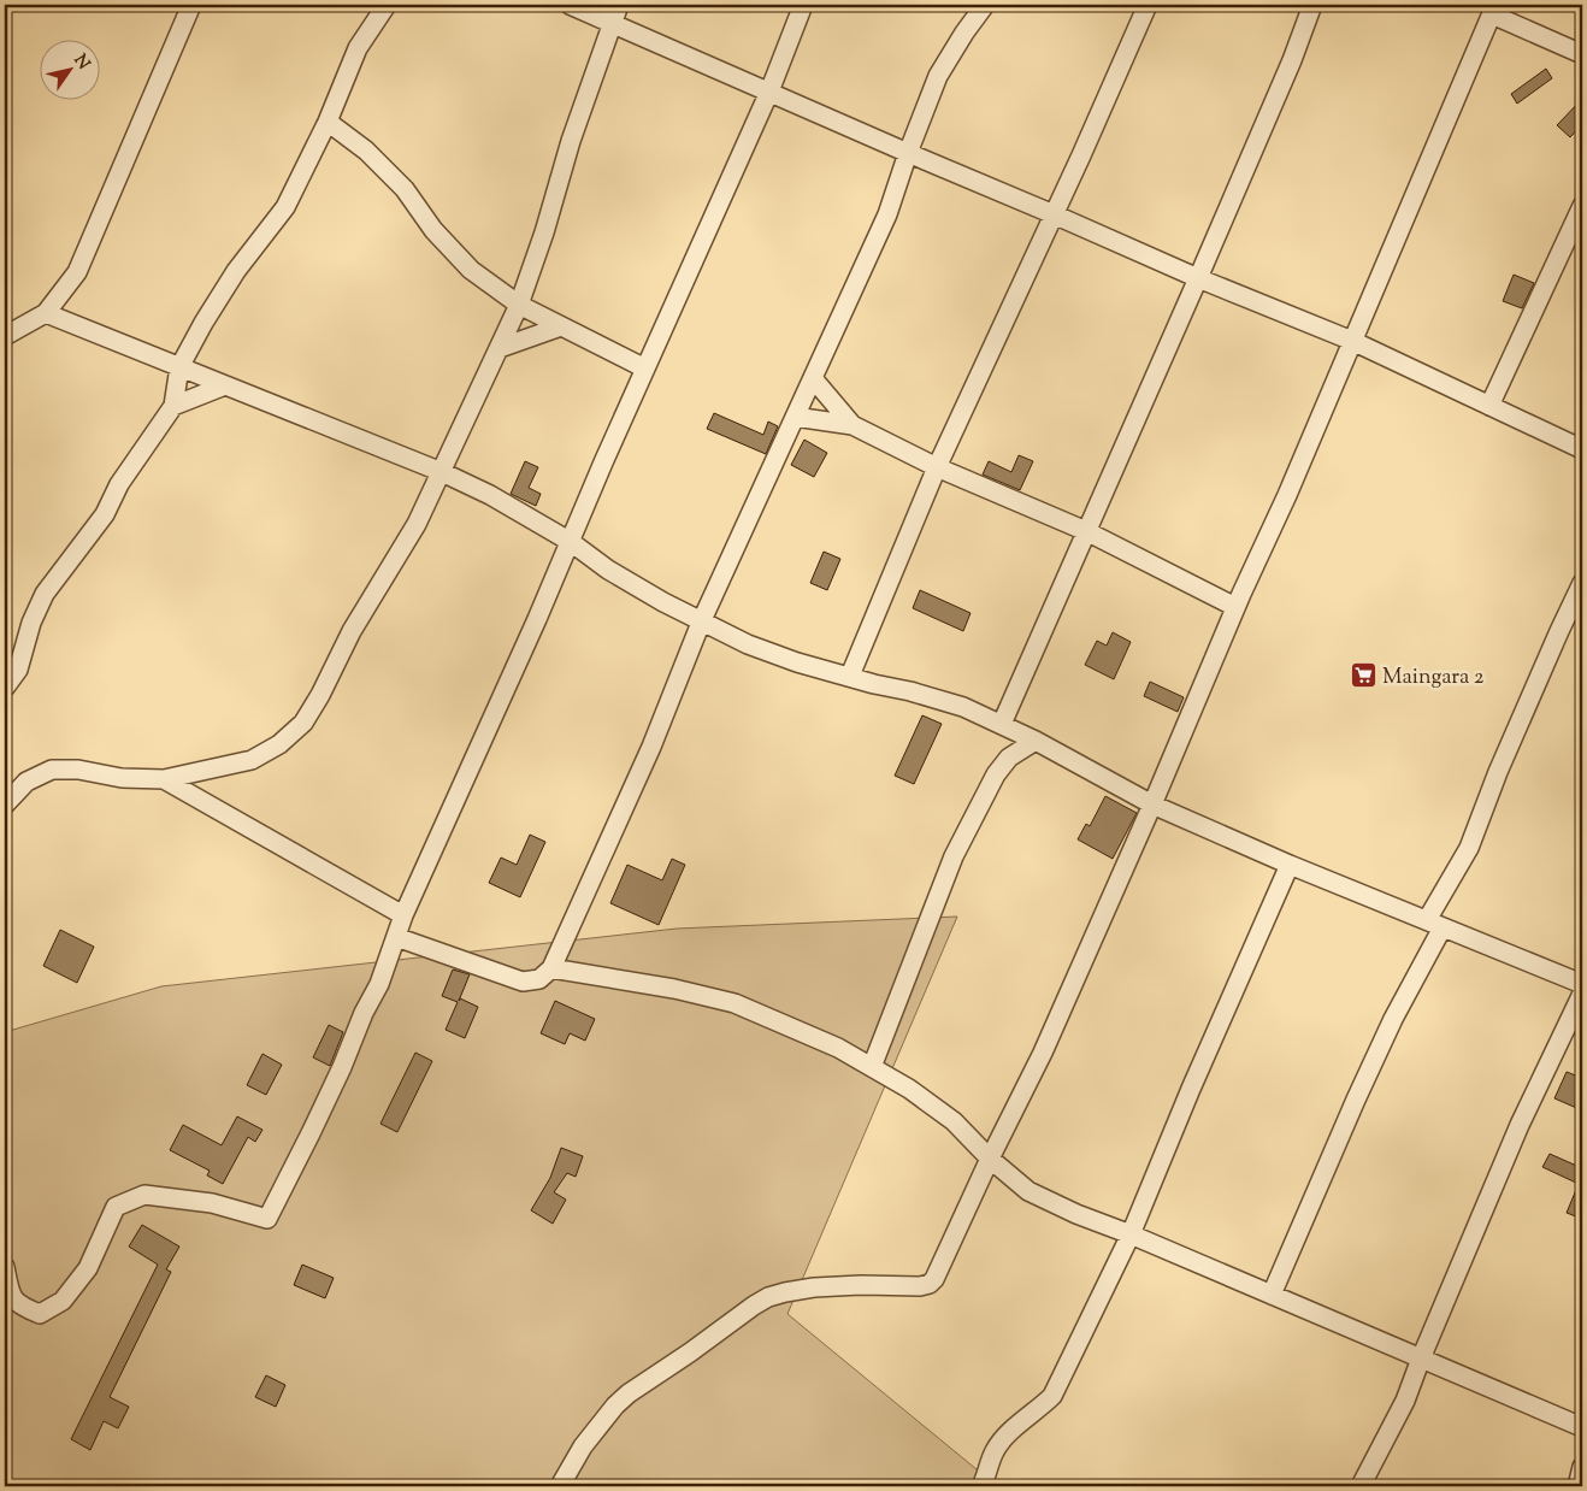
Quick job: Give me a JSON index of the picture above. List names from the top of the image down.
{
  "places": {
    "supermarket": ["Maingara 2"]
  },
  "north": "top right"
}
